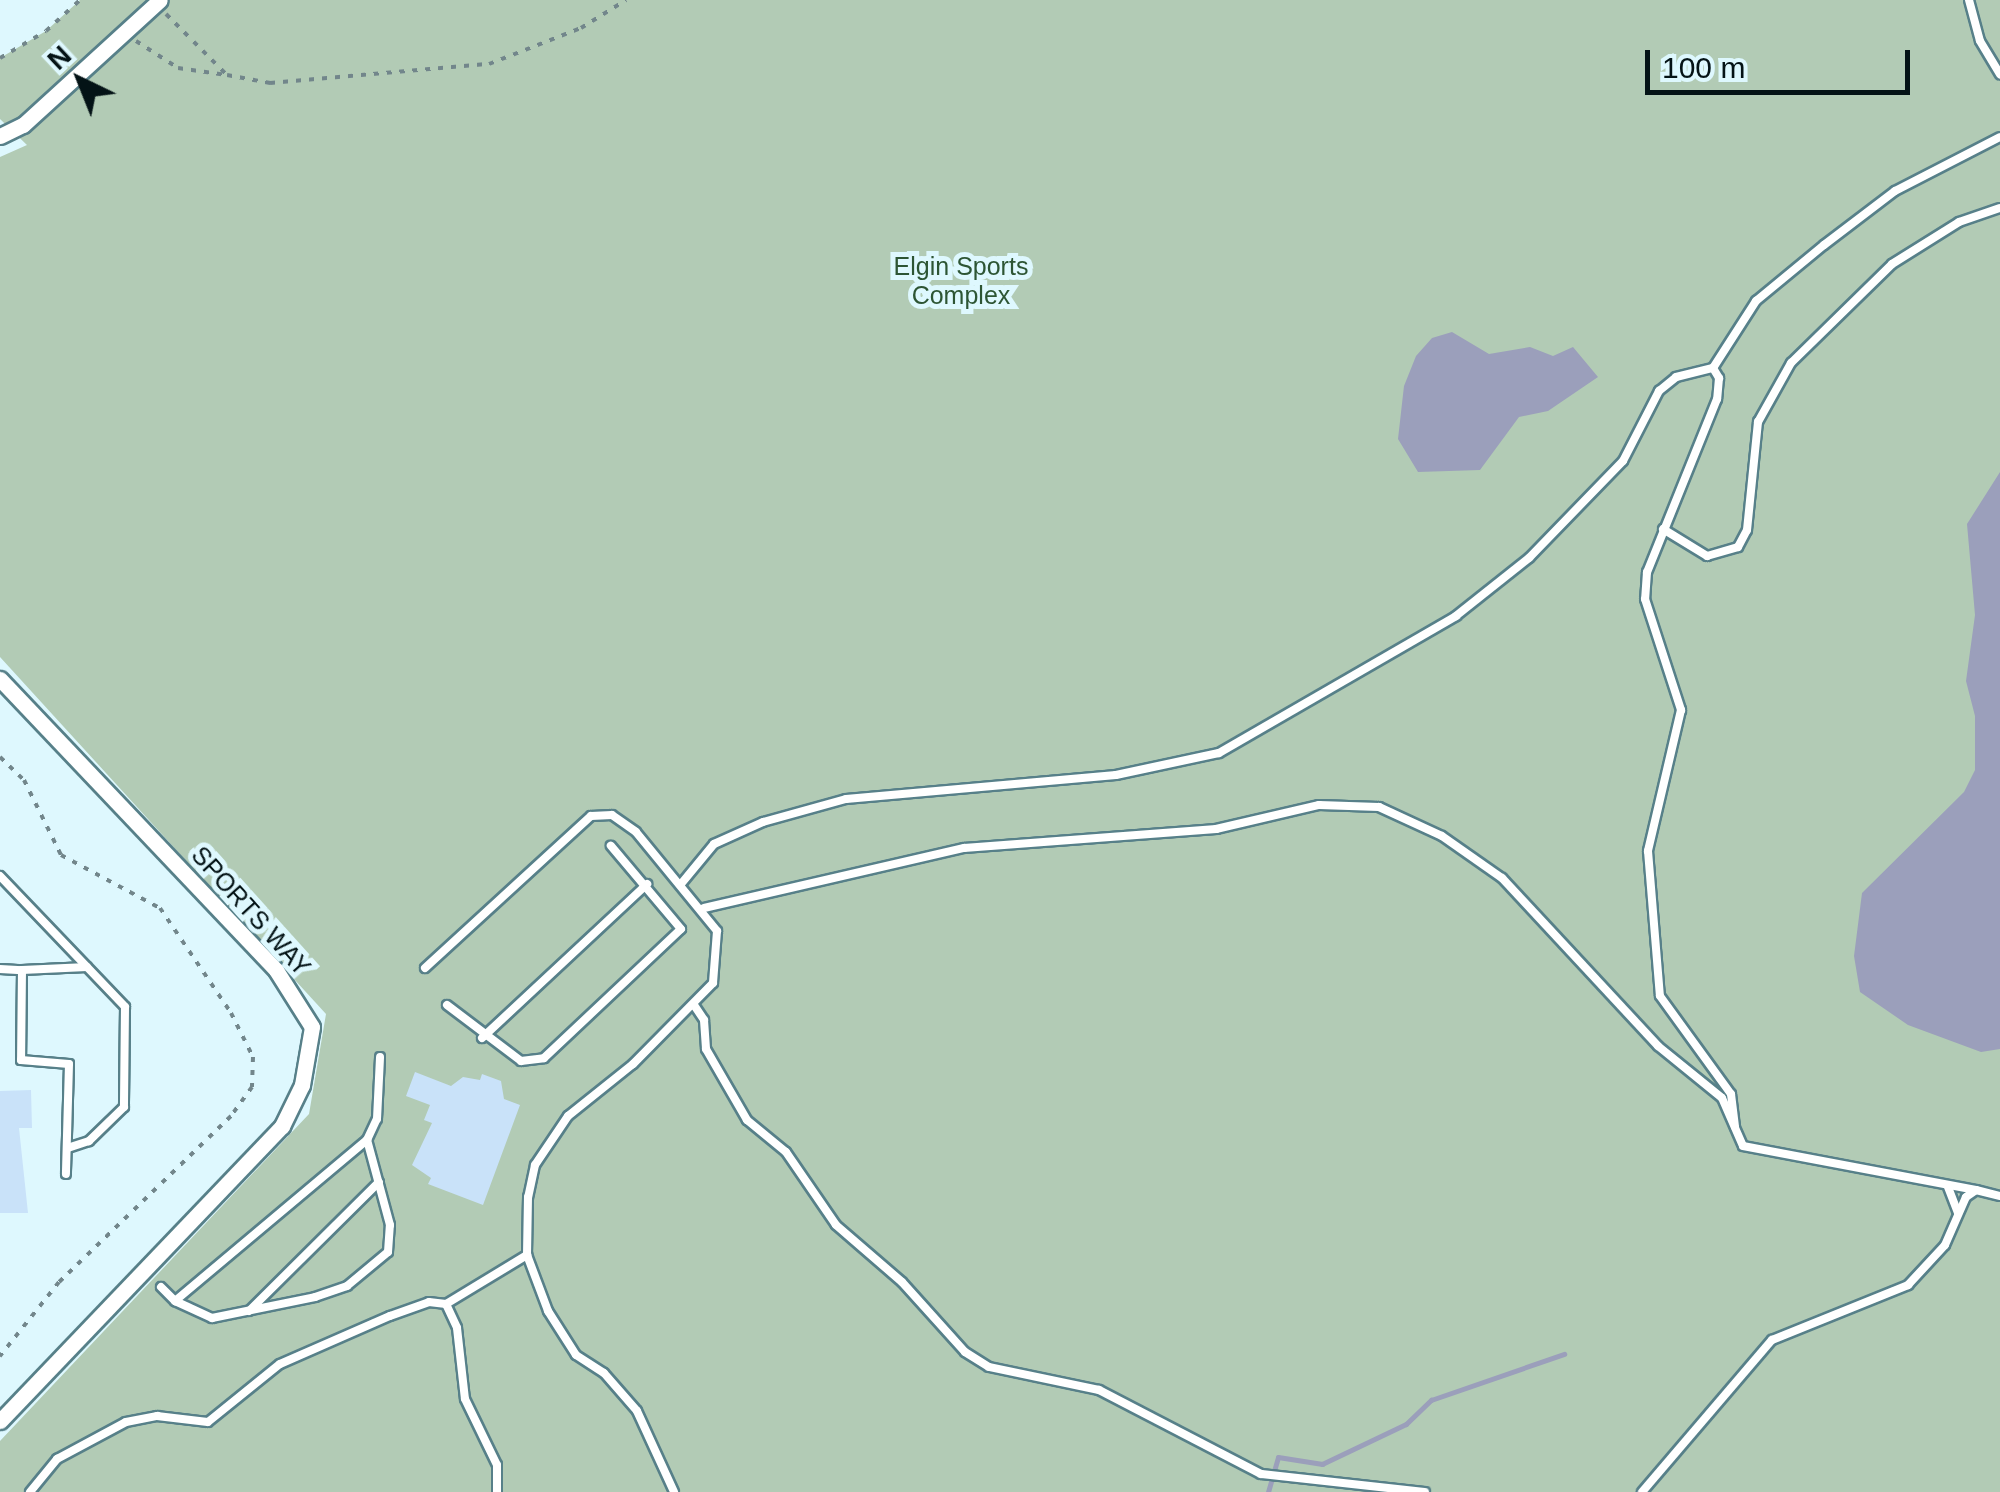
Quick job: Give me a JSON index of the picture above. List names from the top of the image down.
{
  "streets": {
    "street": ["SPORTS WAY"]
  },
  "parks": ["Elgin Sports Complex"],
  "scale_bar": "100 m",
  "north": "top left"
}
